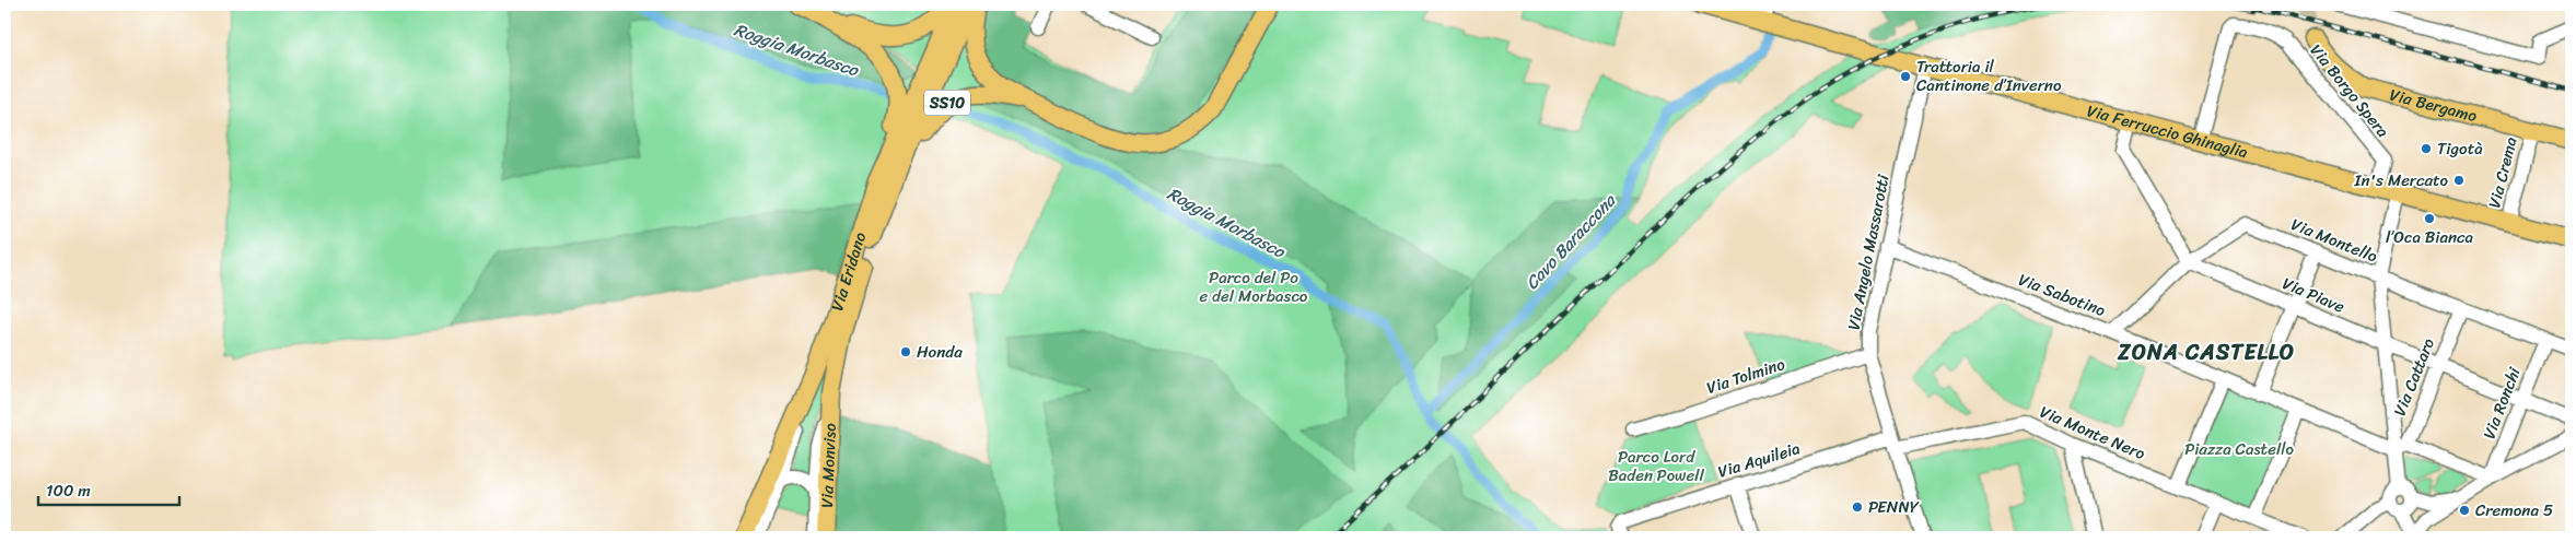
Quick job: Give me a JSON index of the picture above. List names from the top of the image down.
{
  "streets": {
    "main road": [
      "SS10",
      "Via Bergamo",
      "Via Ferruccio Ghinaglia",
      "Via Eridano",
      "Via Monviso"
    ],
    "street": [
      "Via Borgo Spera",
      "Via Crema",
      "Via Montello",
      "Via Angelo Massarotti",
      "Via Sabotino",
      "Via Piave",
      "Via Tolmino",
      "Via Cattaro",
      "Via Ronchi",
      "Via Monte Nero",
      "Via Aquileia"
    ]
  },
  "crossings": [
    ["Via Borgo Spera", "Via Ferruccio Ghinaglia"],
    ["SS10", "Via Eridano"],
    ["Via Bergamo", "Via Crema"],
    ["Via Ferruccio Ghinaglia", "Via Crema"],
    ["Via Ferruccio Ghinaglia", "Via Angelo Massarotti"],
    ["Via Montello", "Via Sabotino"],
    ["Via Montello", "Via Piave"],
    ["Via Montello", "Via Cattaro"],
    ["Via Montello", "Via Ronchi"],
    ["Via Angelo Massarotti", "Via Sabotino"],
    ["Via Angelo Massarotti", "Via Tolmino"],
    ["Via Angelo Massarotti", "Via Monte Nero"],
    ["Via Angelo Massarotti", "Via Aquileia"],
    ["Via Eridano", "Via Monviso"],
    ["Via Piave", "Via Cattaro"],
    ["Via Piave", "Via Ronchi"],
    ["Via Monte Nero", "Via Aquileia"]
  ],
  "districts": ["ZONA CASTELLO"],
  "water": ["Roggia Morbasco", "Cavo Baraccona"],
  "parks": ["Parco del Po e del Morbasco", "Piazza Castello", "Parco Lord Baden Powell"],
  "places": [
    "Trattoria il Cantinone d’Inverno",
    "Tigotà",
    "In's Mercato",
    "l’Oca Bianca",
    "Honda",
    "PENNY",
    "Cremona 5"
  ],
  "scale_bar": "100 m"
}
